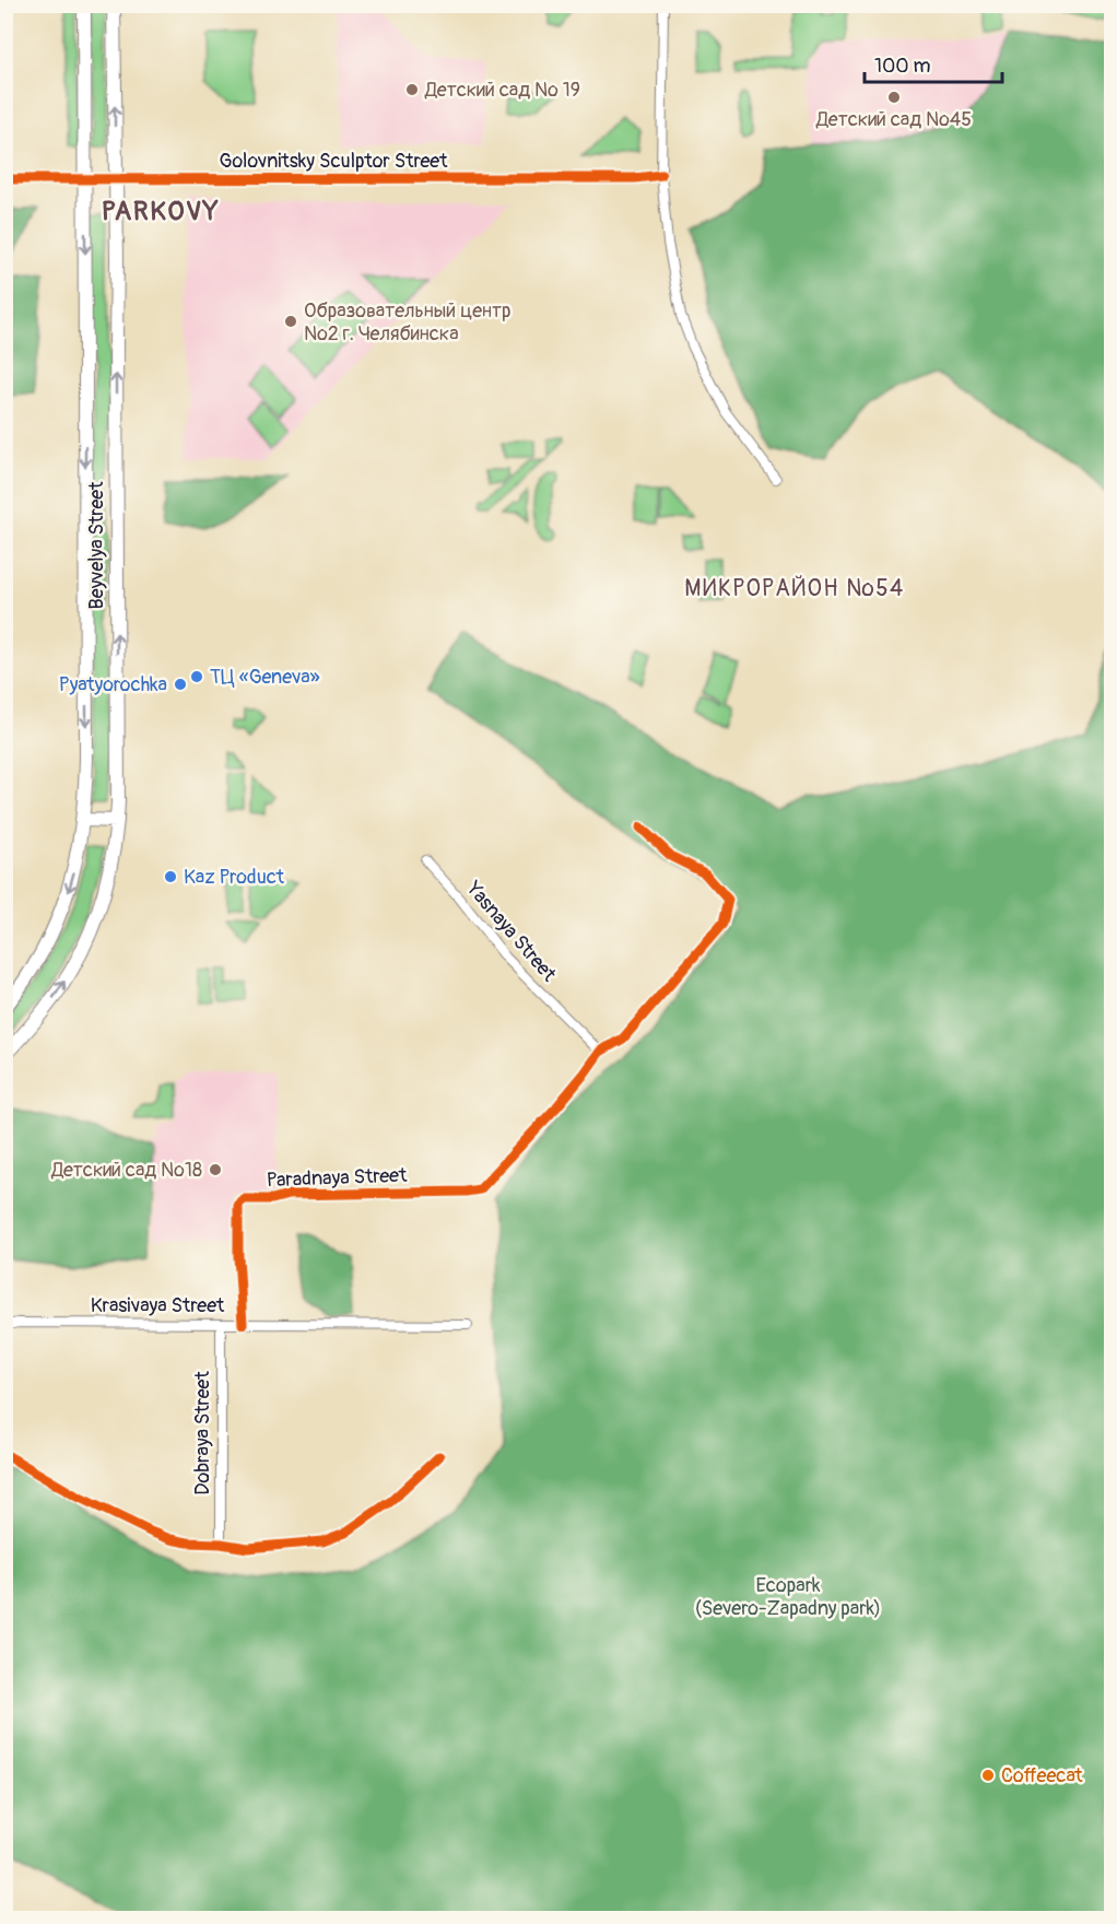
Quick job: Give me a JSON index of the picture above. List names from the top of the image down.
{
  "streets": {
    "main road": ["Beyvelya Street"],
    "street": [
      "Golovnitsky Sculptor Street",
      "Yasnaya Street",
      "Paradnaya Street",
      "Krasivaya Street",
      "Dobraya Street"
    ]
  },
  "crossings": [
    ["Golovnitsky Sculptor Street", "Beyvelya Street"],
    ["Yasnaya Street", "Paradnaya Street"],
    ["Paradnaya Street", "Krasivaya Street"],
    ["Krasivaya Street", "Dobraya Street"]
  ],
  "districts": ["PARKOVY", "МИКРОРАЙОН №54"],
  "parks": ["Ecopark (Severo-Zapadny park)"],
  "places": [
    "Детский сад № 19",
    "Детский сад №45",
    "Образовательный центр №2 г. Челябинска",
    "ТЦ «Geneva»",
    "Pyatyorochka",
    "Kaz Product",
    "Детский сaд №18",
    "Coffeecat"
  ],
  "scale_bar": "100 m"
}
